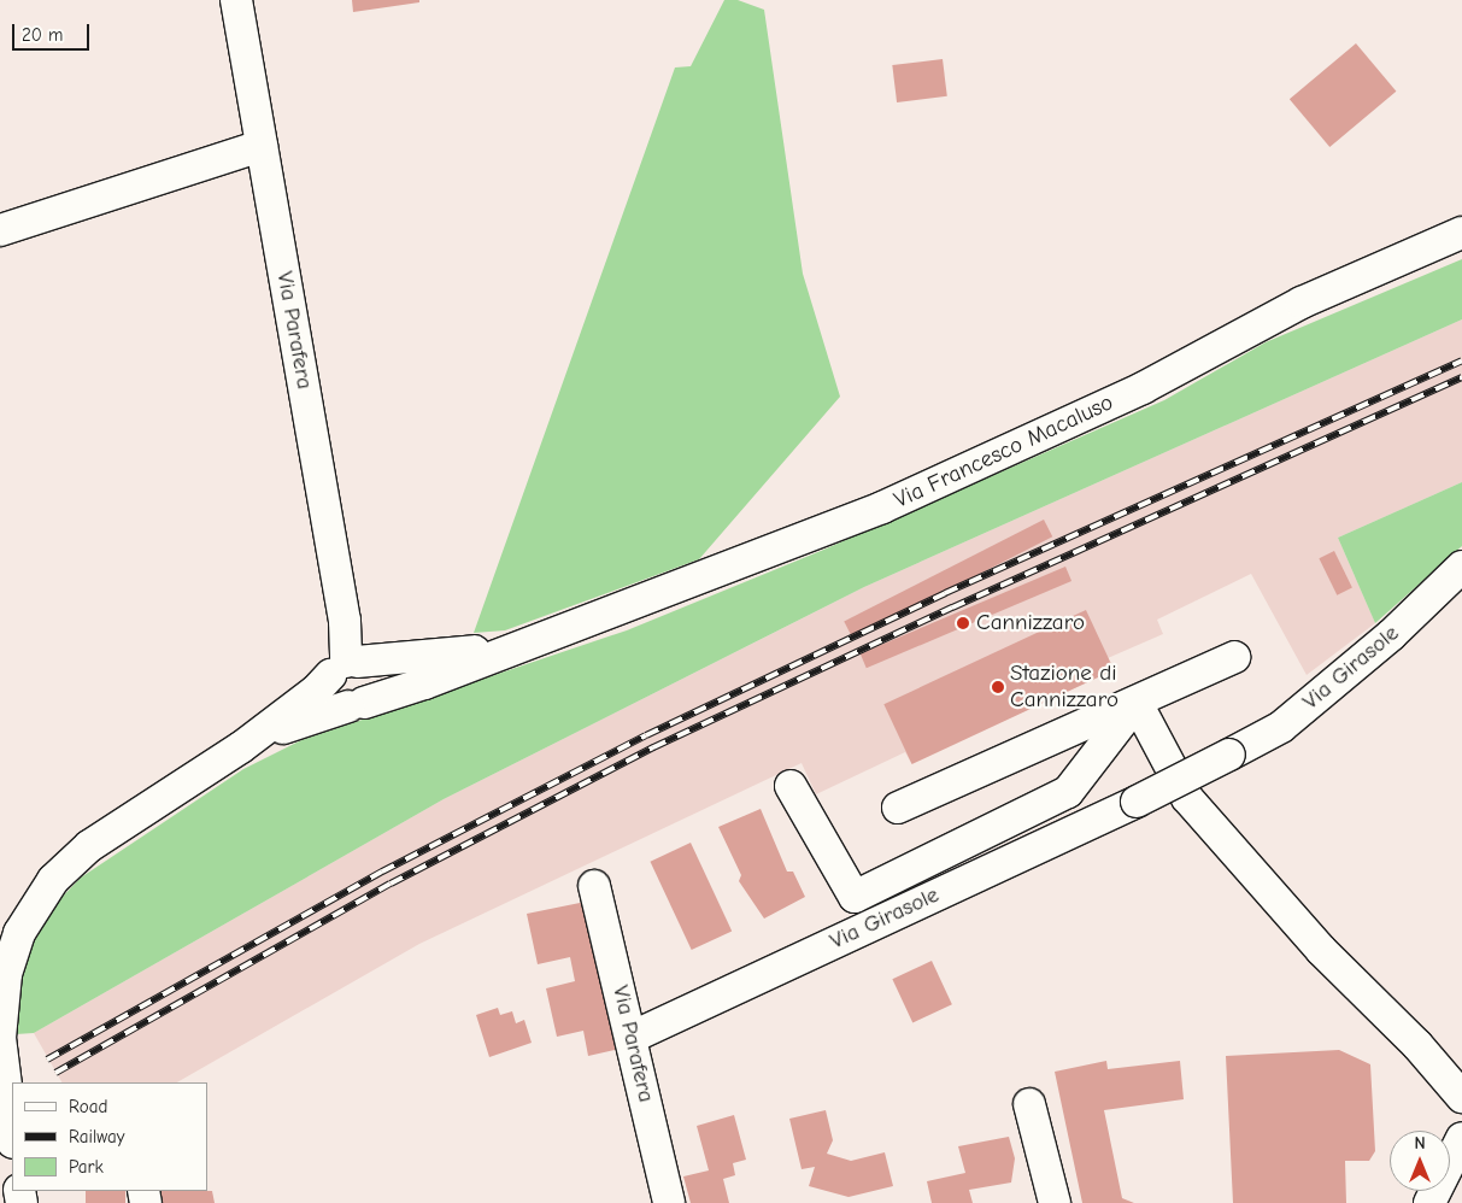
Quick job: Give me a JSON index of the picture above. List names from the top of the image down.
{
  "streets": {
    "street": ["Via Parafera", "Via Francesco Macaluso", "Via Girasole"]
  },
  "crossings": [
    ["Via Parafera", "Via Girasole"]
  ],
  "places": ["Cannizzaro", "Stazione di Cannizzaro"],
  "legend": ["Road", "Railway", "Park"],
  "scale_bar": "20 m",
  "north": "top"
}
